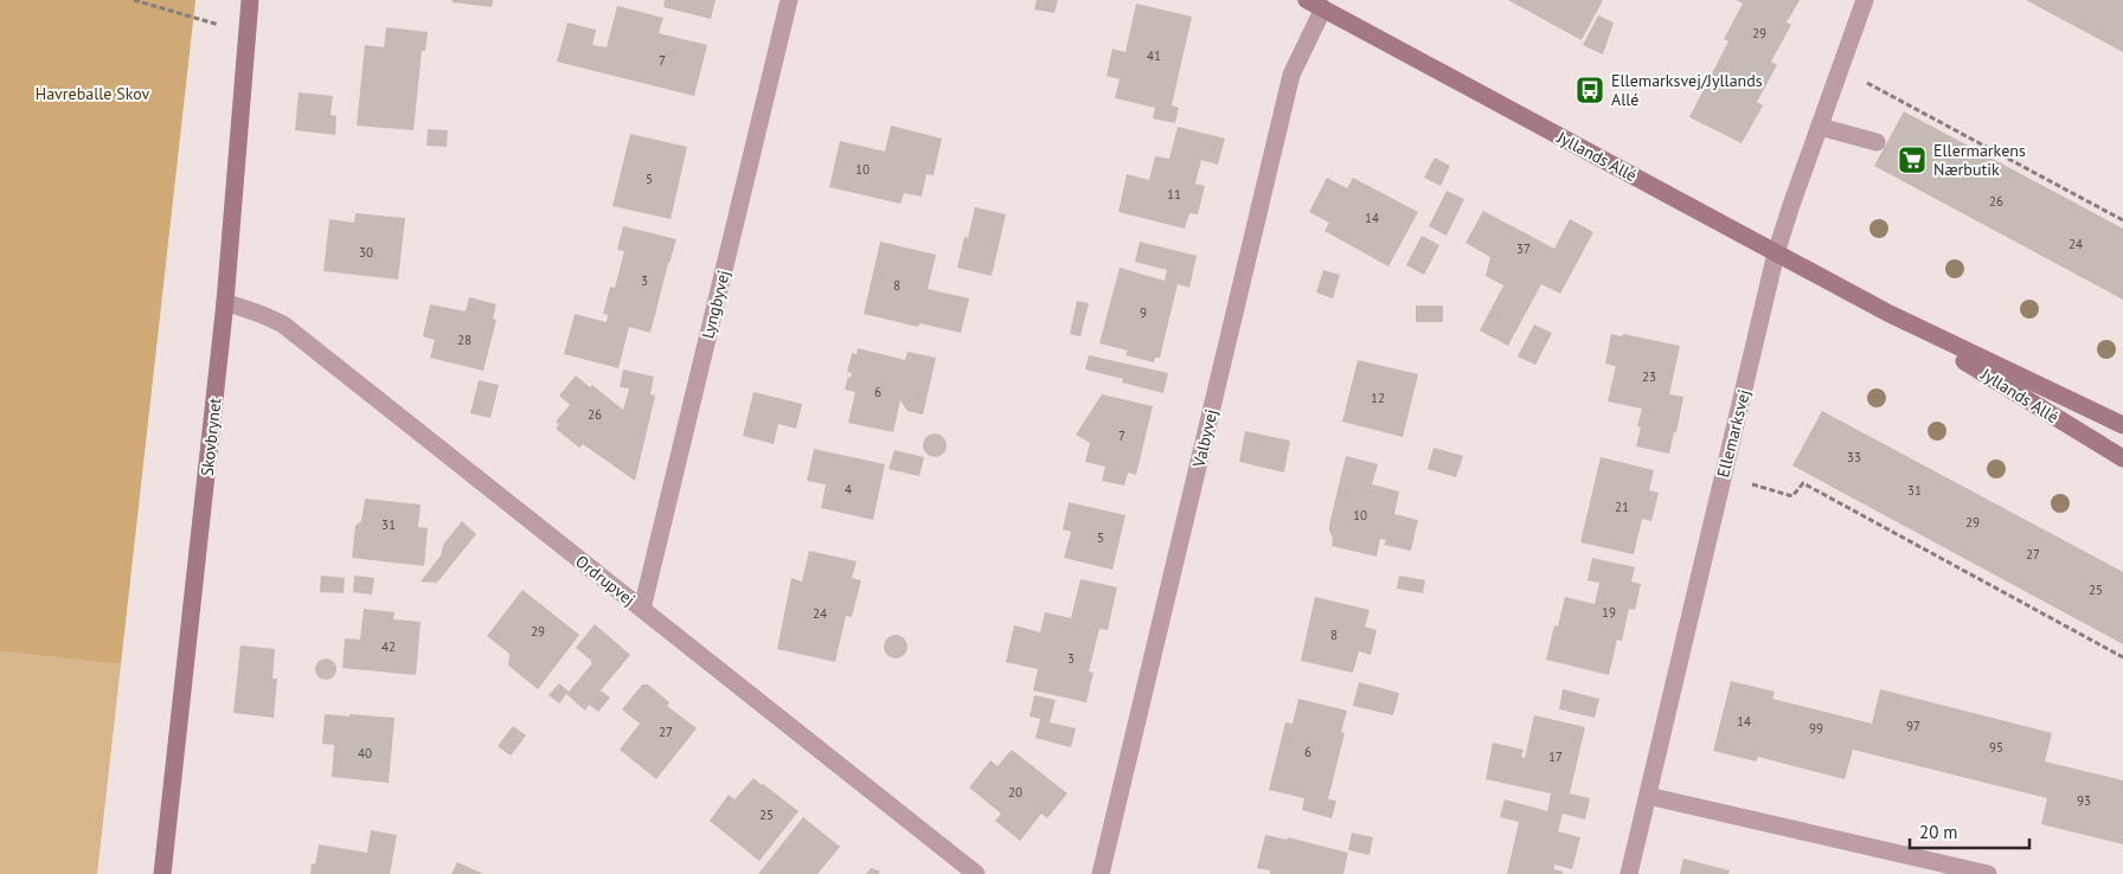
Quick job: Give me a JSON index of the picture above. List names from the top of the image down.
{
  "streets": {
    "street": [
      "Jyllands Allé",
      "Lyngbyvej",
      "Ellemarksvej",
      "Skovbrynet",
      "Valbyvej",
      "Ordrupvej"
    ]
  },
  "crossings": [
    ["Jyllands Allé", "Ellemarksvej"],
    ["Jyllands Allé", "Valbyvej"],
    ["Lyngbyvej", "Ordrupvej"],
    ["Skovbrynet", "Ordrupvej"]
  ],
  "parks": ["Havreballe Skov"],
  "places": {
    "bus stop": ["Ellemarksvej/Jyllands Allé"],
    "supermarket": ["Ellermarkens Nærbutik"]
  },
  "house_numbers": [
    "29",
    "41",
    "7",
    "10",
    "5",
    "11",
    "26",
    "14",
    "24",
    "37",
    "30",
    "3",
    "8",
    "9",
    "28",
    "23",
    "6",
    "12",
    "26",
    "7",
    "33",
    "4",
    "31",
    "21",
    "10",
    "29",
    "31",
    "5",
    "27",
    "25",
    "19",
    "24",
    "29",
    "8",
    "42",
    "3",
    "14",
    "97",
    "99",
    "27",
    "95",
    "6",
    "40",
    "17",
    "20",
    "93",
    "25"
  ],
  "scale_bar": "20 m"
}
